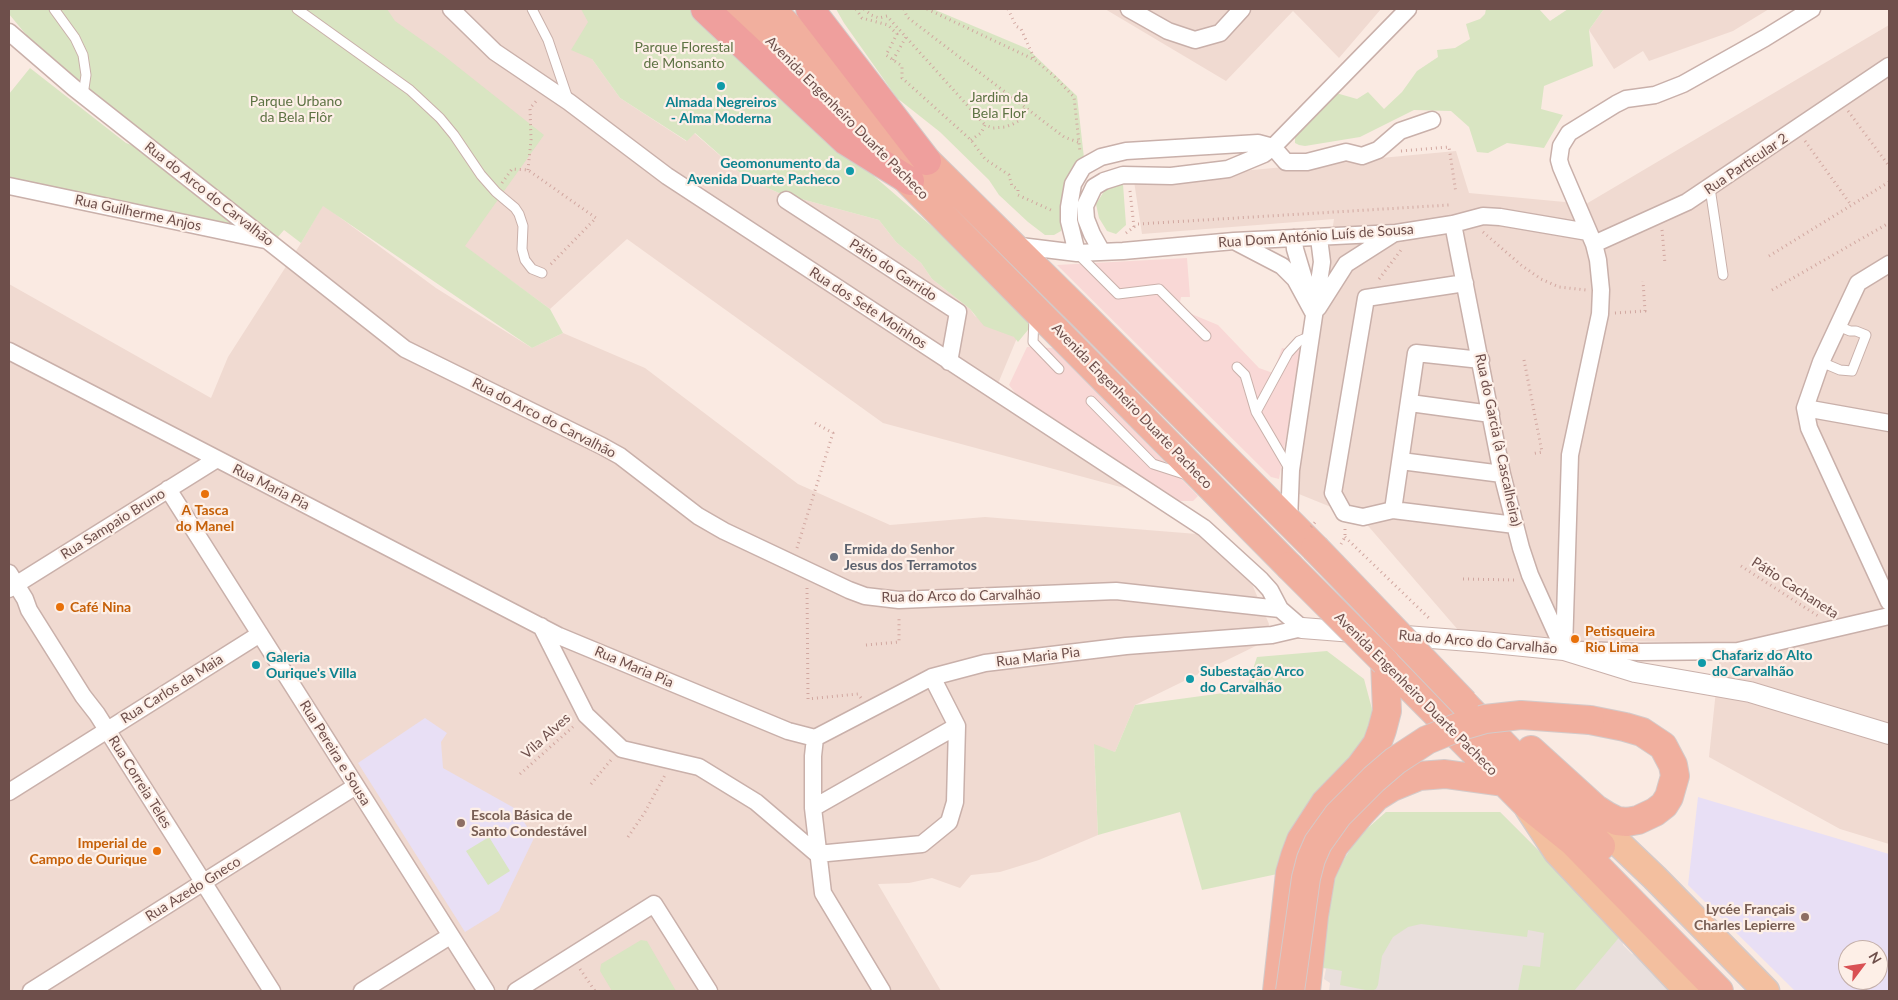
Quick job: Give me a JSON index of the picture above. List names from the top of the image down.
{
  "streets": {
    "highway": ["Avenida Engenheiro Duarte Pacheco"],
    "street": [
      "Rua Particular 2",
      "Rua do Arco do Carvalhão",
      "Rua Guilherme Anjos",
      "Rua Dom António Luís de Sousa",
      "Pátio do Garrido",
      "Rua dos Sete Moinhos",
      "Rua do Garcia (à Cascalheira)",
      "Rua Maria Pia",
      "Rua Sampaio Bruno",
      "Rua Carlos da Maia",
      "Rua Pereira e Sousa",
      "Rua Correia Teles",
      "Rua Azedo Gneco"
    ],
    "path": ["Pátio Cachaneta", "Vila Alves"]
  },
  "crossings": [
    ["Avenida Engenheiro Duarte Pacheco", "Rua Dom António Luís de Sousa"],
    ["Rua Particular 2", "Rua Dom António Luís de Sousa"],
    ["Rua do Arco do Carvalhão", "Rua Guilherme Anjos"],
    ["Rua do Arco do Carvalhão", "Rua dos Sete Moinhos"],
    ["Rua do Arco do Carvalhão", "Rua do Garcia (à Cascalheira)"],
    ["Rua do Arco do Carvalhão", "Rua Maria Pia"],
    ["Rua Dom António Luís de Sousa", "Rua do Garcia (à Cascalheira)"],
    ["Pátio do Garrido", "Rua dos Sete Moinhos"],
    ["Rua Maria Pia", "Rua Sampaio Bruno"],
    ["Rua Sampaio Bruno", "Rua Pereira e Sousa"],
    ["Rua Sampaio Bruno", "Rua Correia Teles"],
    ["Rua Carlos da Maia", "Rua Pereira e Sousa"],
    ["Rua Carlos da Maia", "Rua Correia Teles"],
    ["Rua Pereira e Sousa", "Rua Azedo Gneco"],
    ["Rua Correia Teles", "Rua Azedo Gneco"]
  ],
  "parks": ["Parque Florestal de Monsanto", "Jardim da Bela Flor", "Parque Urbano da Bela Flôr"],
  "places": [
    "Almada Negreiros - Alma Moderna",
    "Geomonumento da Avenida Duarte Pacheco",
    "A Tasca do Manel",
    "Ermida do Senhor Jesus dos Terramotos",
    "Café Nina",
    "Petisqueira Rio Lima",
    "Chafariz do Alto do Carvalhão",
    "Galeria Ourique's Villa",
    "Subestação Arco do Carvalhão",
    "Escola Básica de Santo Condestável",
    "Imperial de Campo de Ourique",
    "Lycée Français Charles Lepierre"
  ],
  "north": "top right"
}
